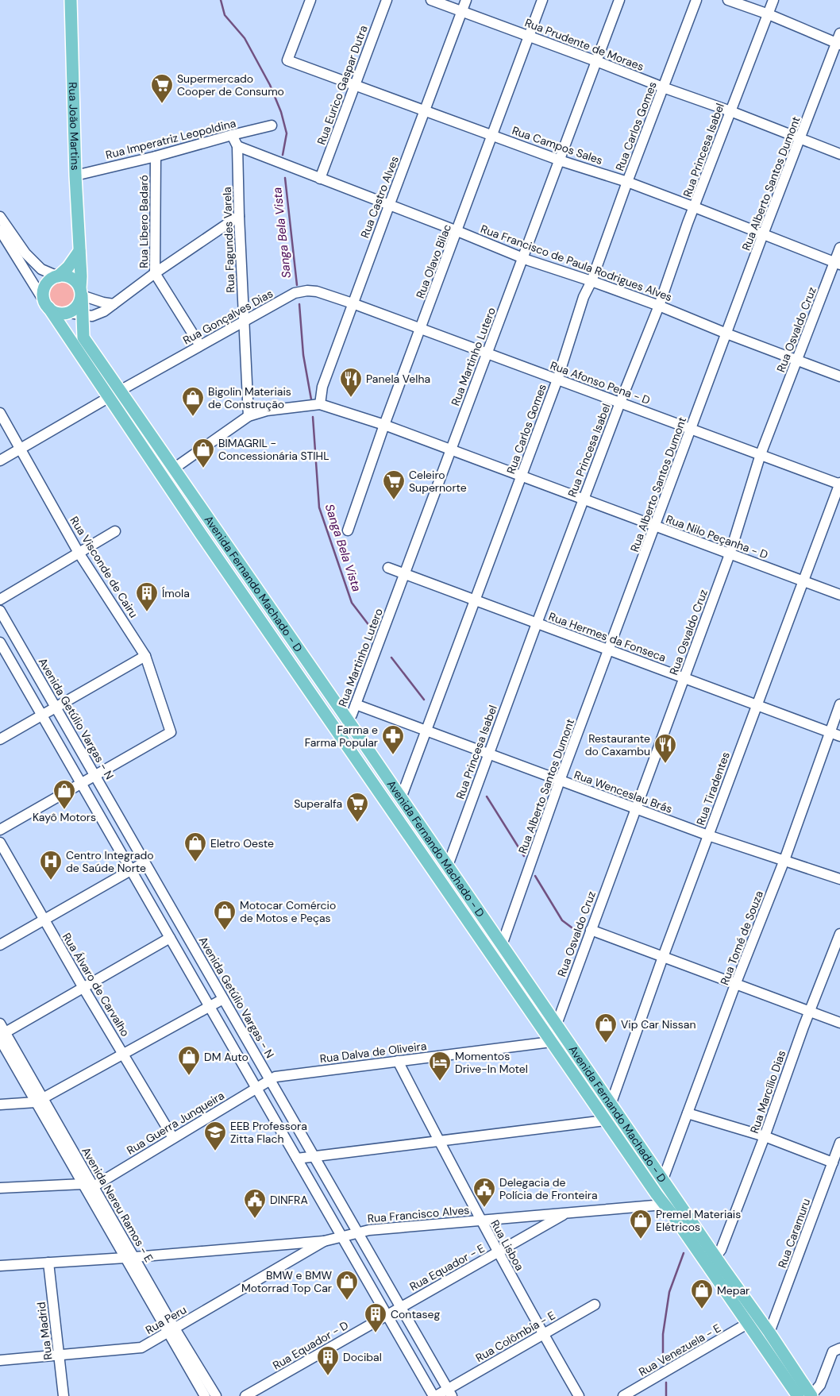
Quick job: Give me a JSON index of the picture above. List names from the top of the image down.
{
  "streets": {
    "main road": ["Rua João Martins", "Avenida Fernando Machado - D"],
    "street": [
      "Rua Prudente de Moraes",
      "Rua Eurico Gaspar Dutra",
      "Rua Carlos Gomes",
      "Rua Imperatriz Leopoldina",
      "Rua Campos Sales",
      "Rua Princesa Isabel",
      "Rua Alberto Santos Dumont",
      "Rua Castro Alves",
      "Rua Líbero Badaró",
      "Rua Fagundes Varela",
      "Rua Olavo Bilac",
      "Rua Francisco de Paula Rodrigues Alves",
      "Rua Gonçalves Dias",
      "Rua Osvaldo Cruz",
      "Rua Martinho Lutero",
      "Rua Afonso Pena - D",
      "Rua Nilo Peçanha - D",
      "Rua Visconde de Cairu",
      "Rua Hermes da Fonseca",
      "Avenida Getúlio Vargas - N",
      "Rua Tiradentes",
      "Rua Wenceslau Brás",
      "Rua Tomé de Souza",
      "Rua Álvaro de Carvalho",
      "Rua Dalva de Oliveira",
      "Rua Marcílio Dias",
      "Rua Guerra Junqueira",
      "Avenida Nereu Ramos - E",
      "Rua Francisco Alves",
      "Rua Caramuru",
      "Rua Lisboa",
      "Rua Equador - E",
      "Rua Peru",
      "Rua Madrid",
      "Rua Colômbia - E",
      "Rua Equador - D",
      "Rua Venezuela - E"
    ]
  },
  "crossings": [
    ["Rua Prudente de Moraes", "Rua Carlos Gomes"],
    ["Rua Prudente de Moraes", "Rua Princesa Isabel"],
    ["Rua Prudente de Moraes", "Rua Alberto Santos Dumont"],
    ["Rua Prudente de Moraes", "Rua Castro Alves"],
    ["Rua Prudente de Moraes", "Rua Olavo Bilac"],
    ["Rua Prudente de Moraes", "Rua Martinho Lutero"],
    ["Rua Eurico Gaspar Dutra", "Rua Campos Sales"],
    ["Rua Eurico Gaspar Dutra", "Rua Francisco de Paula Rodrigues Alves"],
    ["Rua João Martins", "Rua Imperatriz Leopoldina"],
    ["Rua João Martins", "Avenida Fernando Machado - D"],
    ["Rua Carlos Gomes", "Rua Campos Sales"],
    ["Rua Carlos Gomes", "Rua Francisco de Paula Rodrigues Alves"],
    ["Rua Carlos Gomes", "Rua Afonso Pena - D"],
    ["Rua Carlos Gomes", "Rua Nilo Peçanha - D"],
    ["Rua Carlos Gomes", "Avenida Fernando Machado - D"],
    ["Rua Carlos Gomes", "Rua Hermes da Fonseca"],
    ["Rua Carlos Gomes", "Rua Wenceslau Brás"],
    ["Rua Imperatriz Leopoldina", "Rua Líbero Badaró"],
    ["Rua Imperatriz Leopoldina", "Rua Fagundes Varela"],
    ["Rua Campos Sales", "Rua Princesa Isabel"],
    ["Rua Campos Sales", "Rua Alberto Santos Dumont"],
    ["Rua Campos Sales", "Rua Castro Alves"],
    ["Rua Campos Sales", "Rua Olavo Bilac"],
    ["Rua Campos Sales", "Rua Osvaldo Cruz"],
    ["Rua Campos Sales", "Rua Martinho Lutero"],
    ["Rua Princesa Isabel", "Rua Francisco de Paula Rodrigues Alves"],
    ["Rua Princesa Isabel", "Rua Afonso Pena - D"],
    ["Rua Princesa Isabel", "Rua Nilo Peçanha - D"],
    ["Rua Princesa Isabel", "Avenida Fernando Machado - D"],
    ["Rua Princesa Isabel", "Rua Hermes da Fonseca"],
    ["Rua Princesa Isabel", "Rua Wenceslau Brás"],
    ["Rua Alberto Santos Dumont", "Rua Francisco de Paula Rodrigues Alves"],
    ["Rua Alberto Santos Dumont", "Rua Afonso Pena - D"],
    ["Rua Alberto Santos Dumont", "Rua Nilo Peçanha - D"],
    ["Rua Alberto Santos Dumont", "Avenida Fernando Machado - D"],
    ["Rua Alberto Santos Dumont", "Rua Hermes da Fonseca"],
    ["Rua Alberto Santos Dumont", "Rua Wenceslau Brás"],
    ["Rua Castro Alves", "Rua Francisco de Paula Rodrigues Alves"],
    ["Rua Castro Alves", "Rua Gonçalves Dias"],
    ["Rua Castro Alves", "Rua Afonso Pena - D"],
    ["Rua Castro Alves", "Rua Nilo Peçanha - D"],
    ["Rua Líbero Badaró", "Rua Gonçalves Dias"],
    ["Rua Fagundes Varela", "Rua Francisco de Paula Rodrigues Alves"],
    ["Rua Fagundes Varela", "Rua Gonçalves Dias"],
    ["Rua Olavo Bilac", "Rua Francisco de Paula Rodrigues Alves"],
    ["Rua Olavo Bilac", "Rua Afonso Pena - D"],
    ["Rua Olavo Bilac", "Rua Nilo Peçanha - D"],
    ["Rua Francisco de Paula Rodrigues Alves", "Rua Osvaldo Cruz"],
    ["Rua Francisco de Paula Rodrigues Alves", "Rua Martinho Lutero"],
    ["Rua Gonçalves Dias", "Rua Afonso Pena - D"],
    ["Rua Gonçalves Dias", "Avenida Fernando Machado - D"],
    ["Rua Osvaldo Cruz", "Rua Afonso Pena - D"],
    ["Rua Osvaldo Cruz", "Rua Nilo Peçanha - D"],
    ["Rua Osvaldo Cruz", "Avenida Fernando Machado - D"],
    ["Rua Osvaldo Cruz", "Rua Hermes da Fonseca"],
    ["Rua Osvaldo Cruz", "Rua Wenceslau Brás"],
    ["Rua Martinho Lutero", "Rua Afonso Pena - D"],
    ["Rua Martinho Lutero", "Rua Nilo Peçanha - D"],
    ["Rua Martinho Lutero", "Avenida Fernando Machado - D"],
    ["Rua Martinho Lutero", "Rua Hermes da Fonseca"],
    ["Rua Martinho Lutero", "Rua Wenceslau Brás"],
    ["Rua Afonso Pena - D", "Rua Tiradentes"],
    ["Rua Nilo Peçanha - D", "Rua Tiradentes"],
    ["Rua Visconde de Cairu", "Avenida Getúlio Vargas - N"],
    ["Avenida Fernando Machado - D", "Rua Tiradentes"],
    ["Avenida Fernando Machado - D", "Rua Tomé de Souza"],
    ["Avenida Fernando Machado - D", "Rua Dalva de Oliveira"],
    ["Avenida Fernando Machado - D", "Rua Marcílio Dias"],
    ["Avenida Fernando Machado - D", "Rua Francisco Alves"],
    ["Avenida Fernando Machado - D", "Rua Caramuru"],
    ["Avenida Fernando Machado - D", "Rua Venezuela - E"],
    ["Rua Hermes da Fonseca", "Rua Tiradentes"],
    ["Rua Hermes da Fonseca", "Rua Tomé de Souza"],
    ["Avenida Getúlio Vargas - N", "Rua Dalva de Oliveira"],
    ["Avenida Getúlio Vargas - N", "Rua Guerra Junqueira"],
    ["Avenida Getúlio Vargas - N", "Rua Francisco Alves"],
    ["Avenida Getúlio Vargas - N", "Rua Equador - E"],
    ["Avenida Getúlio Vargas - N", "Rua Colômbia - E"],
    ["Rua Tiradentes", "Rua Wenceslau Brás"],
    ["Rua Wenceslau Brás", "Rua Tomé de Souza"],
    ["Rua Álvaro de Carvalho", "Rua Guerra Junqueira"],
    ["Rua Dalva de Oliveira", "Rua Guerra Junqueira"],
    ["Rua Dalva de Oliveira", "Rua Lisboa"],
    ["Rua Guerra Junqueira", "Avenida Nereu Ramos - E"],
    ["Avenida Nereu Ramos - E", "Rua Peru"],
    ["Rua Francisco Alves", "Rua Lisboa"],
    ["Rua Francisco Alves", "Rua Equador - E"],
    ["Rua Francisco Alves", "Rua Peru"],
    ["Rua Lisboa", "Rua Equador - E"],
    ["Rua Lisboa", "Rua Colômbia - E"],
    ["Rua Equador - E", "Rua Equador - D"],
    ["Rua Peru", "Rua Madrid"]
  ],
  "water": ["Sanga Bela Vista"],
  "places": {
    "supermarket": ["Supermercado Cooper de Consumo", "Celeiro Supernorte", "Superalfa"],
    "restaurant": ["Panela Velha", "Restaurante do Caxambu"],
    "shop": [
      "Bigolin Materiais de Construção",
      "BIMAGRIL - Concessionária STIHL",
      "Kayô Motors",
      "Eletro Oeste",
      "Motocar Comércio de Motos e Peças",
      "Vip Car Nissan",
      "DM Auto",
      "Premel Materiais Elétricos",
      "BMW e BMW Motorrad Top Car",
      "Mepar"
    ],
    "building": ["Ímola", "Contaseg", "Docibal"],
    "pharmacy": ["Farma e Farma Popular"],
    "hospital": ["Centro Integrado de Saúde Norte"],
    "hotel": ["Momentos Drive-In Motel"],
    "school or university": ["EEB Professora Zitta Flach"],
    "public building": ["Delegacia de Polícia de Fronteira", "DINFRA"]
  }
}
